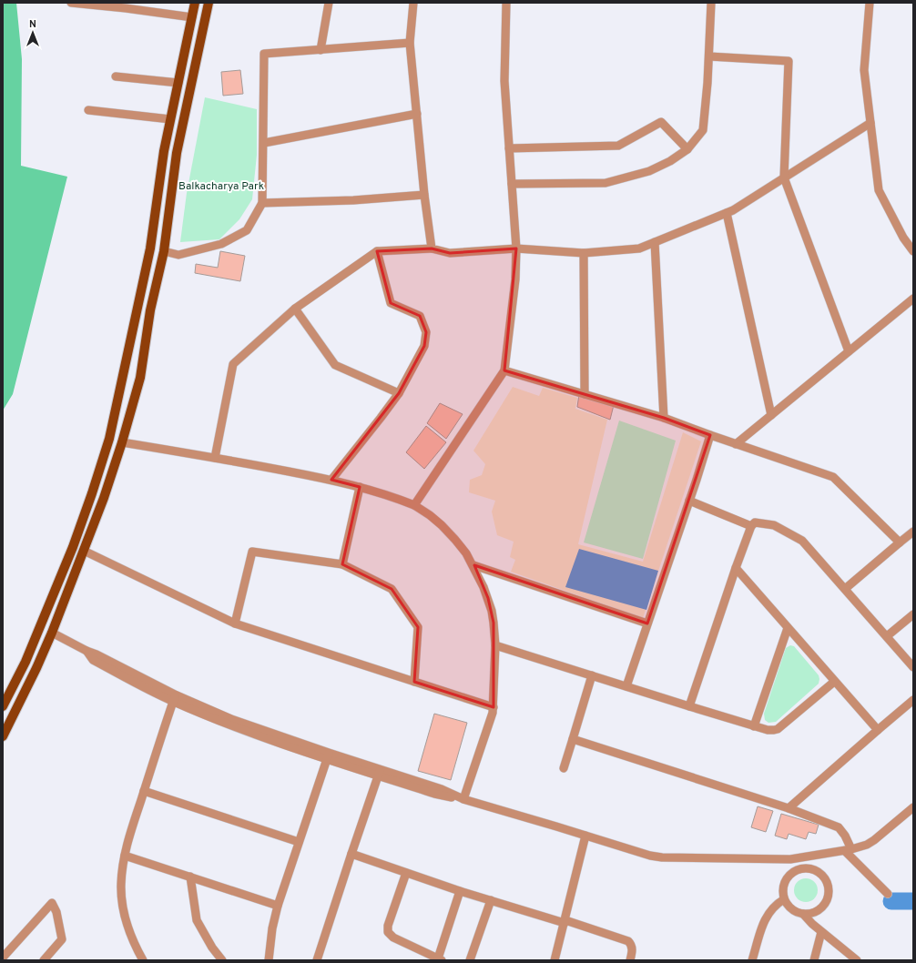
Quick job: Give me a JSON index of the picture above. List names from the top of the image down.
{
  "parks": ["Balkacharya Park"],
  "north": "top"
}
